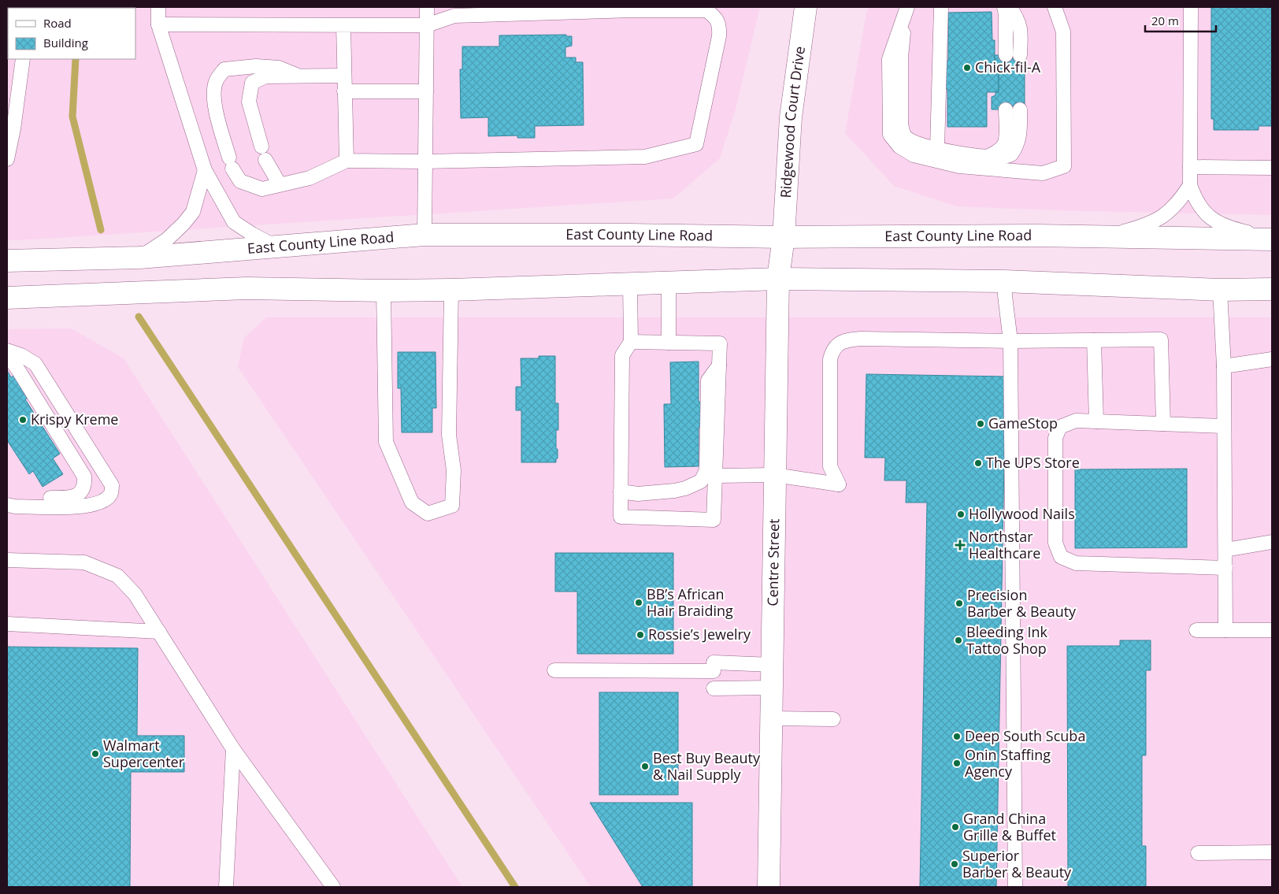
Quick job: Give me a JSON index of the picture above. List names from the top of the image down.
{
  "streets": {
    "main road": ["Ridgewood Court Drive", "East County Line Road", "Centre Street"]
  },
  "crossings": [
    ["Ridgewood Court Drive", "East County Line Road"],
    ["Ridgewood Court Drive", "Centre Street"],
    ["East County Line Road", "Centre Street"]
  ],
  "places": {
    "other": [
      "Chick-fil-A",
      "Krispy Kreme",
      "GameStop",
      "The UPS Store",
      "Hollywood Nails",
      "BB’s African Hair Braiding",
      "Precision Barber & Beauty",
      "Rossie’s Jewelry",
      "Bleeding Ink Tattoo Shop",
      "Deep South Scuba",
      "Walmart Supercenter",
      "Onin Staffing Agency",
      "Best Buy Beauty & Nail Supply",
      "Grand China Grille & Buffet",
      "Superior Barber & Beauty"
    ],
    "health": ["Northstar Healthcare"]
  },
  "legend": ["Road", "Building"],
  "scale_bar": "20 m"
}
